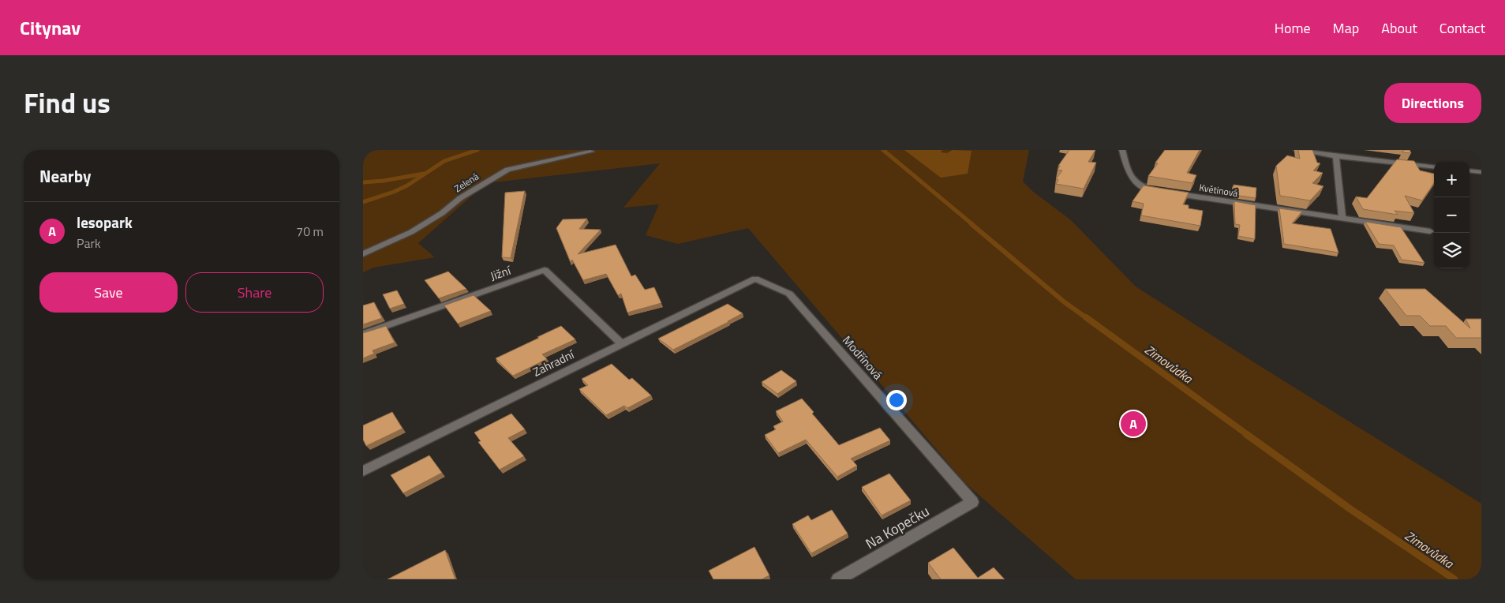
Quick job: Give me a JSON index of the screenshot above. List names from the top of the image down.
{
  "streets": {
    "street": [
      "Zelená",
      "Květinová",
      "Jižní",
      "Modřínová",
      "Zahradní",
      "Na Kopečku"
    ]
  },
  "crossings": [
    ["Jižní", "Zahradní"],
    ["Modřínová", "Zahradní"],
    ["Modřínová", "Na Kopečku"]
  ],
  "water": ["Zimovůdka"],
  "page": {
    "header": "Citynav",
    "nav": [
      "Home",
      "Map",
      "About",
      "Contact"
    ],
    "title": "Find us",
    "buttons": [
      "Directions",
      ["Save", "Share"]
    ],
    "heading": "Nearby",
    "map_buttons": ["+", "−"],
    "list": [
      {
        "mark": "A",
        "name": "lesopark",
        "note": "Park",
        "value": "70 m"
      }
    ],
    "pins": "A"
  }
}
